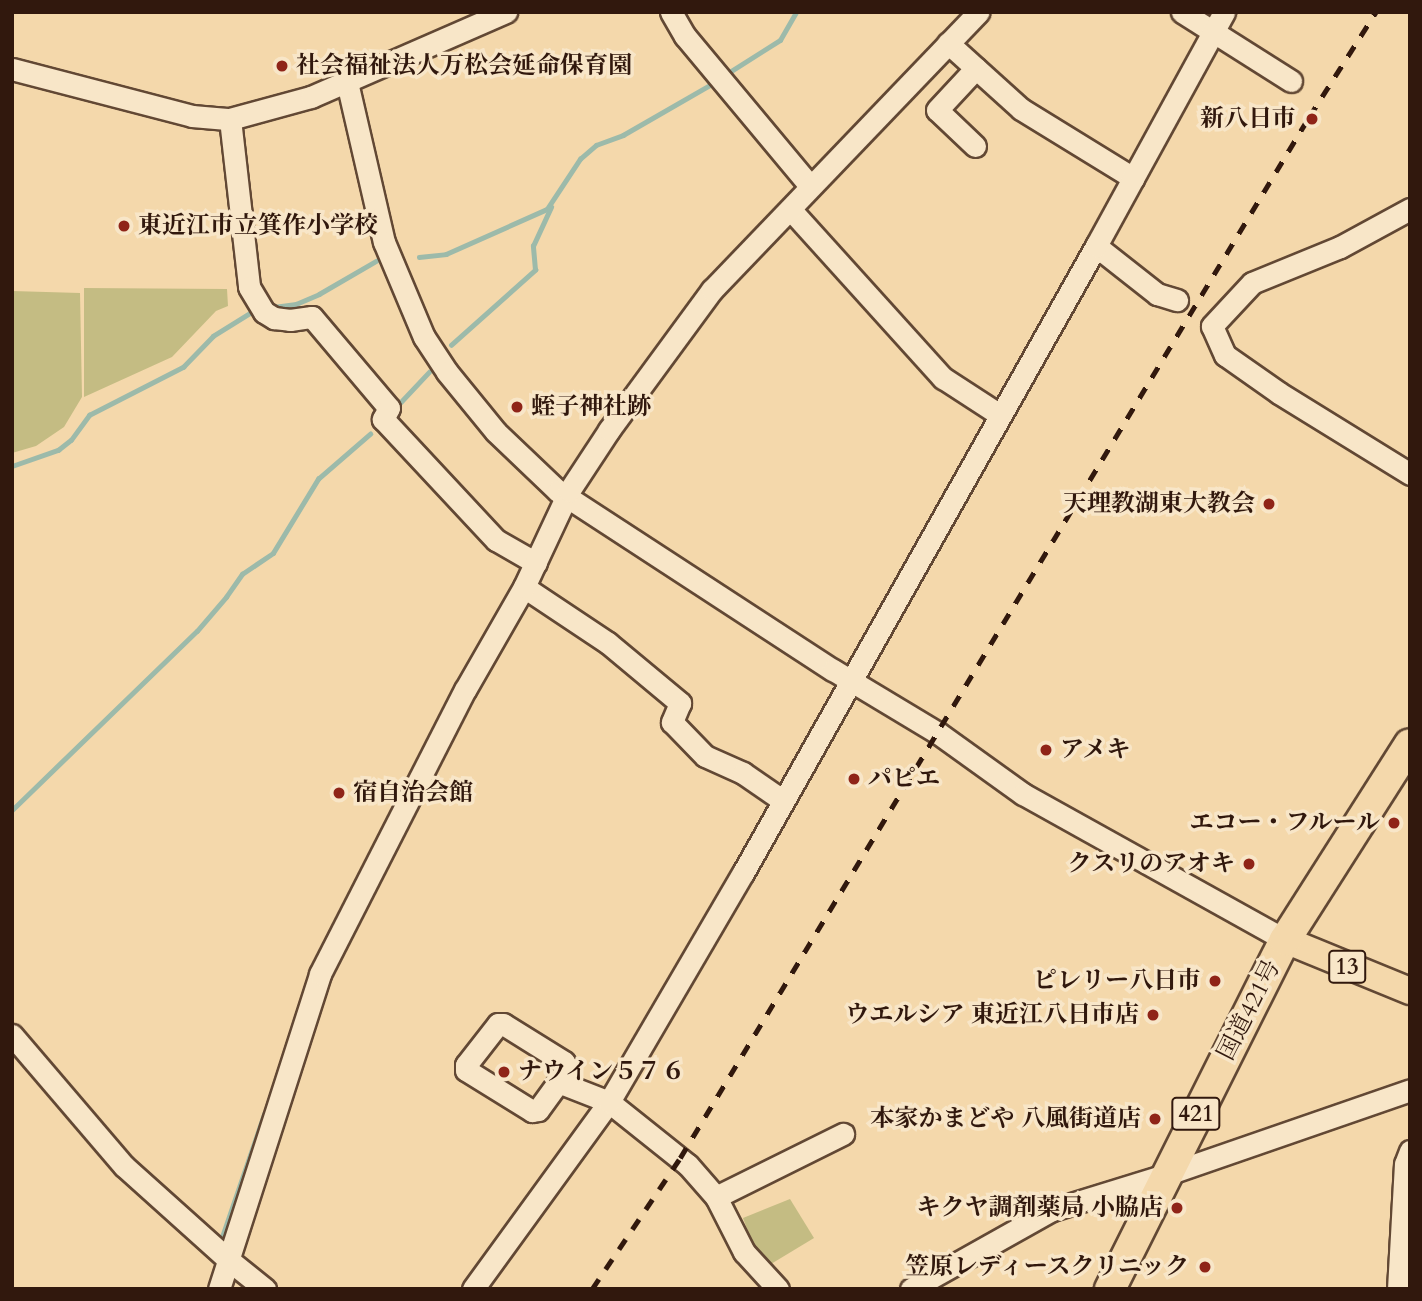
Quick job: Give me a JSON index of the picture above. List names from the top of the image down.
{
  "streets": {
    "highway": ["国道421号", "421"],
    "main road": ["13"]
  },
  "crossings": [
    ["13", "国道421号"]
  ],
  "places": [
    "社会福祉法人万松会延命保育園",
    "新八日市",
    "東近江市立箕作小学校",
    "蛭子神社跡",
    "天理教湖東大教会",
    "アメキ",
    "パピエ",
    "宿自治会館",
    "エコー・フルール",
    "クスリのアオキ",
    "ピレリー八日市",
    "ウエルシア 東近江八日市店",
    "ナウイン５７６",
    "本家かまどや 八風街道店",
    "キクヤ調剤薬局 小脇店",
    "笠原レディースクリニック"
  ]
}
